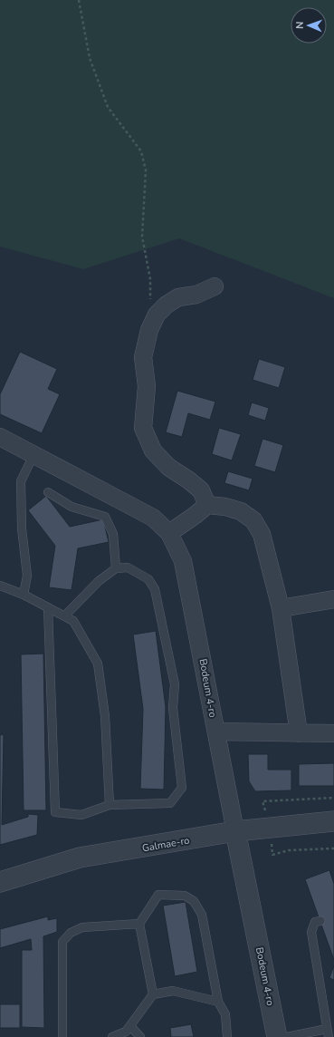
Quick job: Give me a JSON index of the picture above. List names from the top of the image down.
{
  "streets": {
    "street": ["Bodeum 4-ro", "Galmae-ro"]
  },
  "crossings": [
    ["Bodeum 4-ro", "Galmae-ro"]
  ],
  "north": "left"
}
